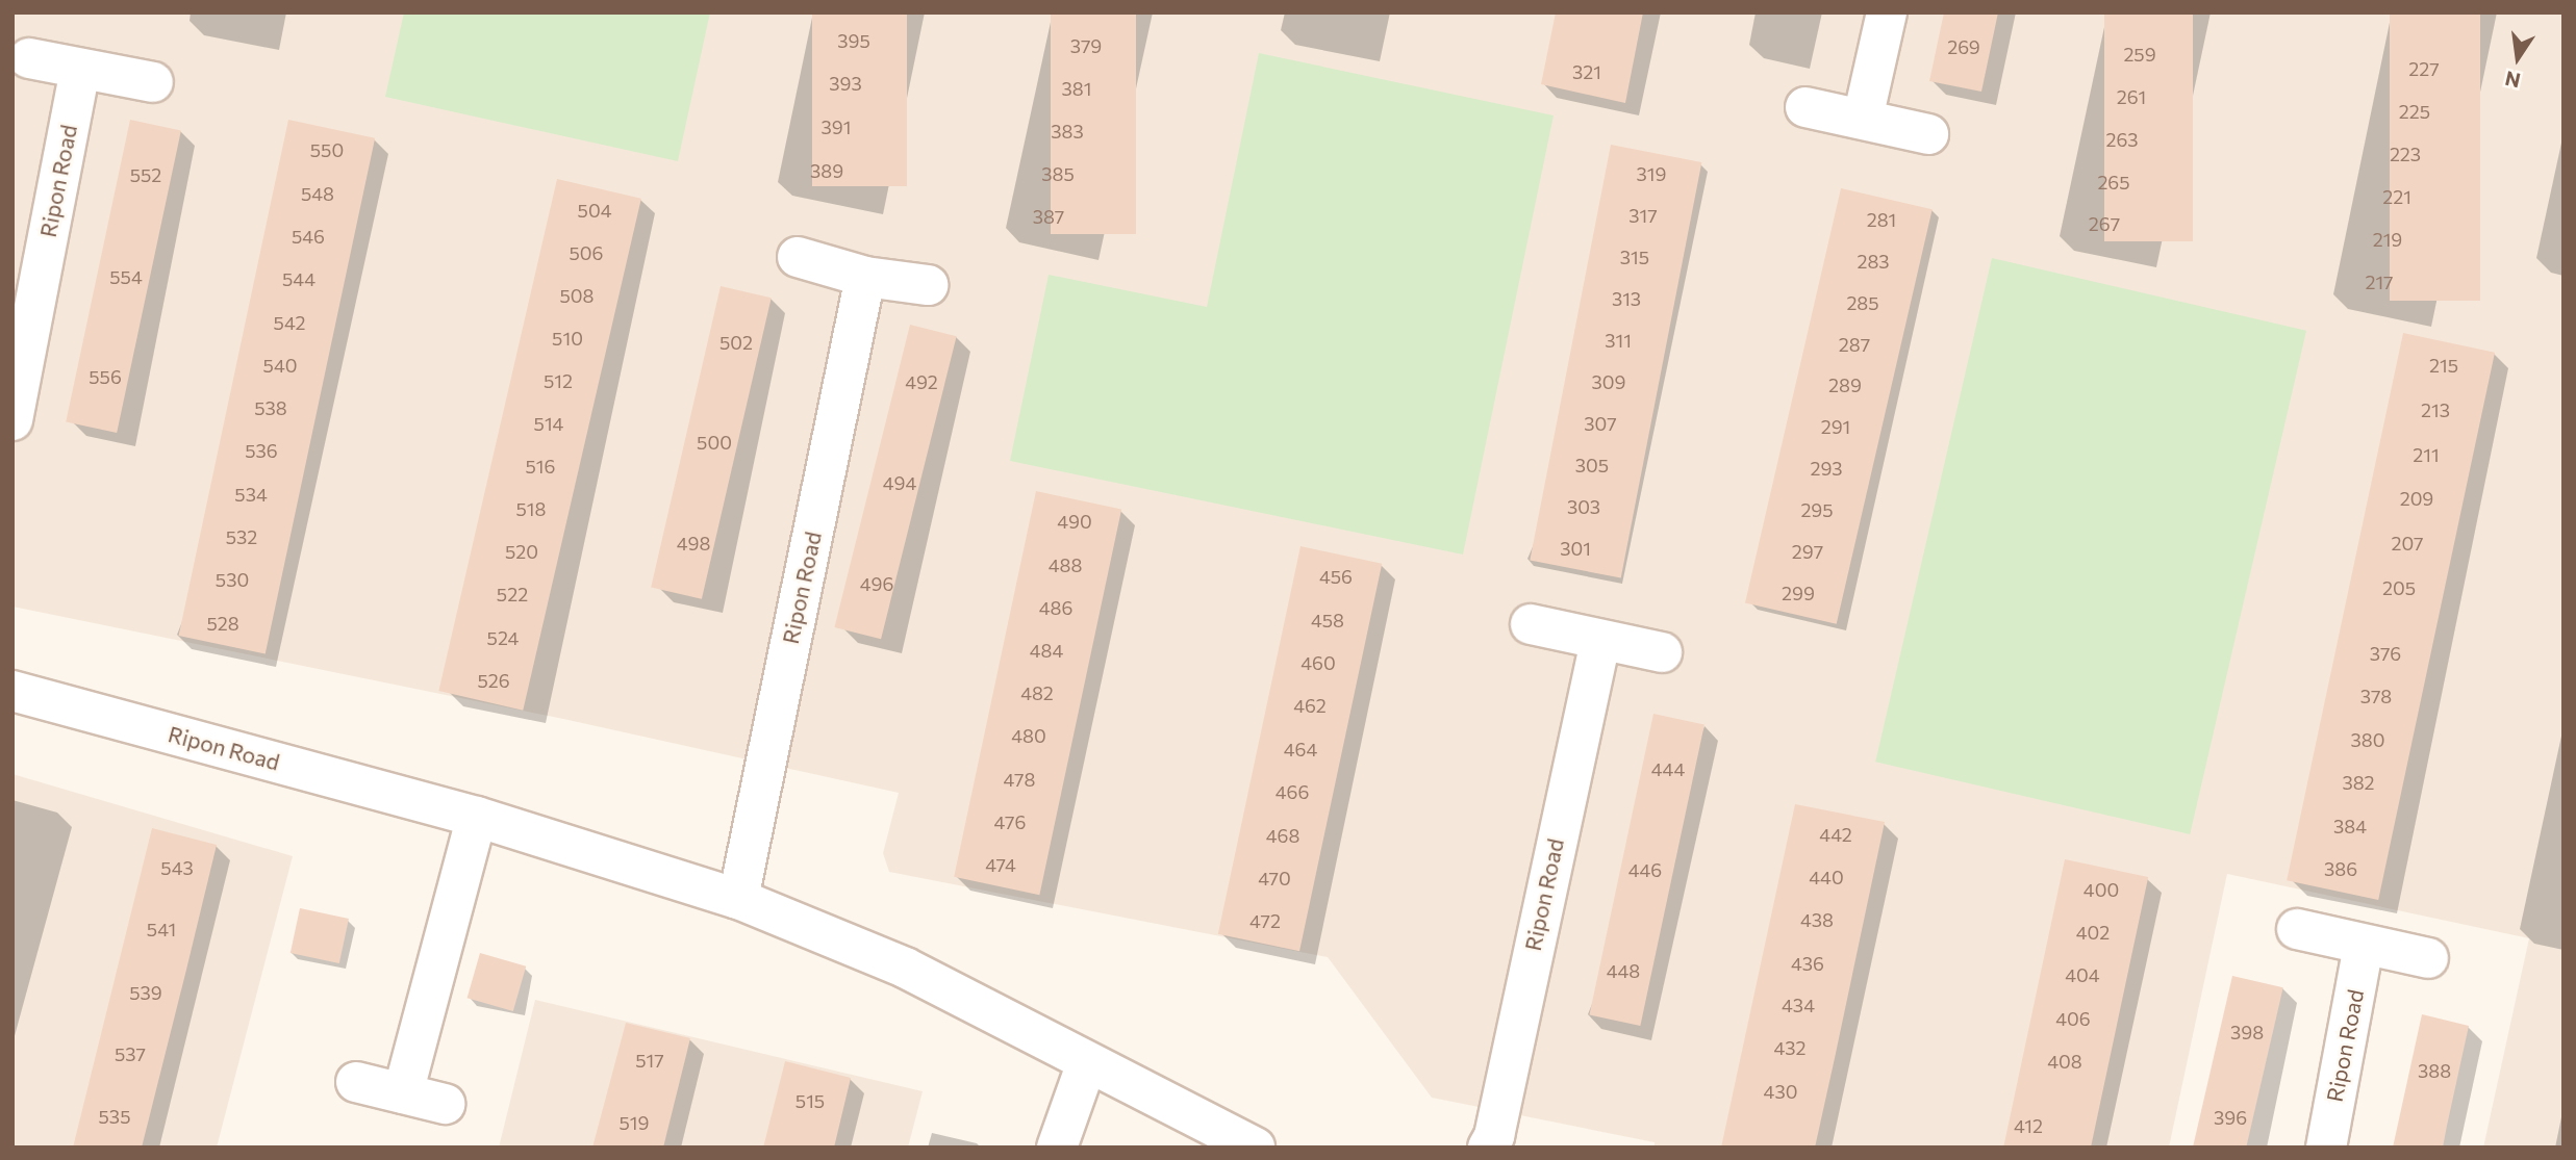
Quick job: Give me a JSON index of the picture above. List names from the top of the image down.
{
  "streets": {
    "street": ["Ripon Road"]
  },
  "house_numbers": [
    "395",
    "379",
    "269",
    "259",
    "227",
    "321",
    "393",
    "381",
    "261",
    "225",
    "391",
    "383",
    "263",
    "550",
    "223",
    "389",
    "385",
    "319",
    "552",
    "265",
    "548",
    "221",
    "504",
    "317",
    "387",
    "281",
    "267",
    "546",
    "219",
    "506",
    "315",
    "283",
    "554",
    "544",
    "217",
    "508",
    "313",
    "285",
    "542",
    "510",
    "311",
    "502",
    "287",
    "540",
    "215",
    "556",
    "512",
    "492",
    "309",
    "289",
    "538",
    "213",
    "514",
    "307",
    "291",
    "500",
    "536",
    "211",
    "305",
    "516",
    "293",
    "494",
    "534",
    "209",
    "303",
    "518",
    "295",
    "490",
    "532",
    "498",
    "207",
    "301",
    "520",
    "297",
    "488",
    "456",
    "530",
    "496",
    "205",
    "299",
    "522",
    "486",
    "458",
    "528",
    "524",
    "484",
    "376",
    "460",
    "526",
    "482",
    "378",
    "462",
    "480",
    "380",
    "464",
    "444",
    "478",
    "382",
    "466",
    "476",
    "384",
    "442",
    "468",
    "474",
    "543",
    "386",
    "446",
    "440",
    "470",
    "400",
    "438",
    "472",
    "541",
    "402",
    "436",
    "448",
    "404",
    "539",
    "434",
    "406",
    "398",
    "432",
    "537",
    "517",
    "408",
    "388",
    "430",
    "515",
    "535",
    "396",
    "519",
    "412"
  ],
  "north": "bottom"
}
